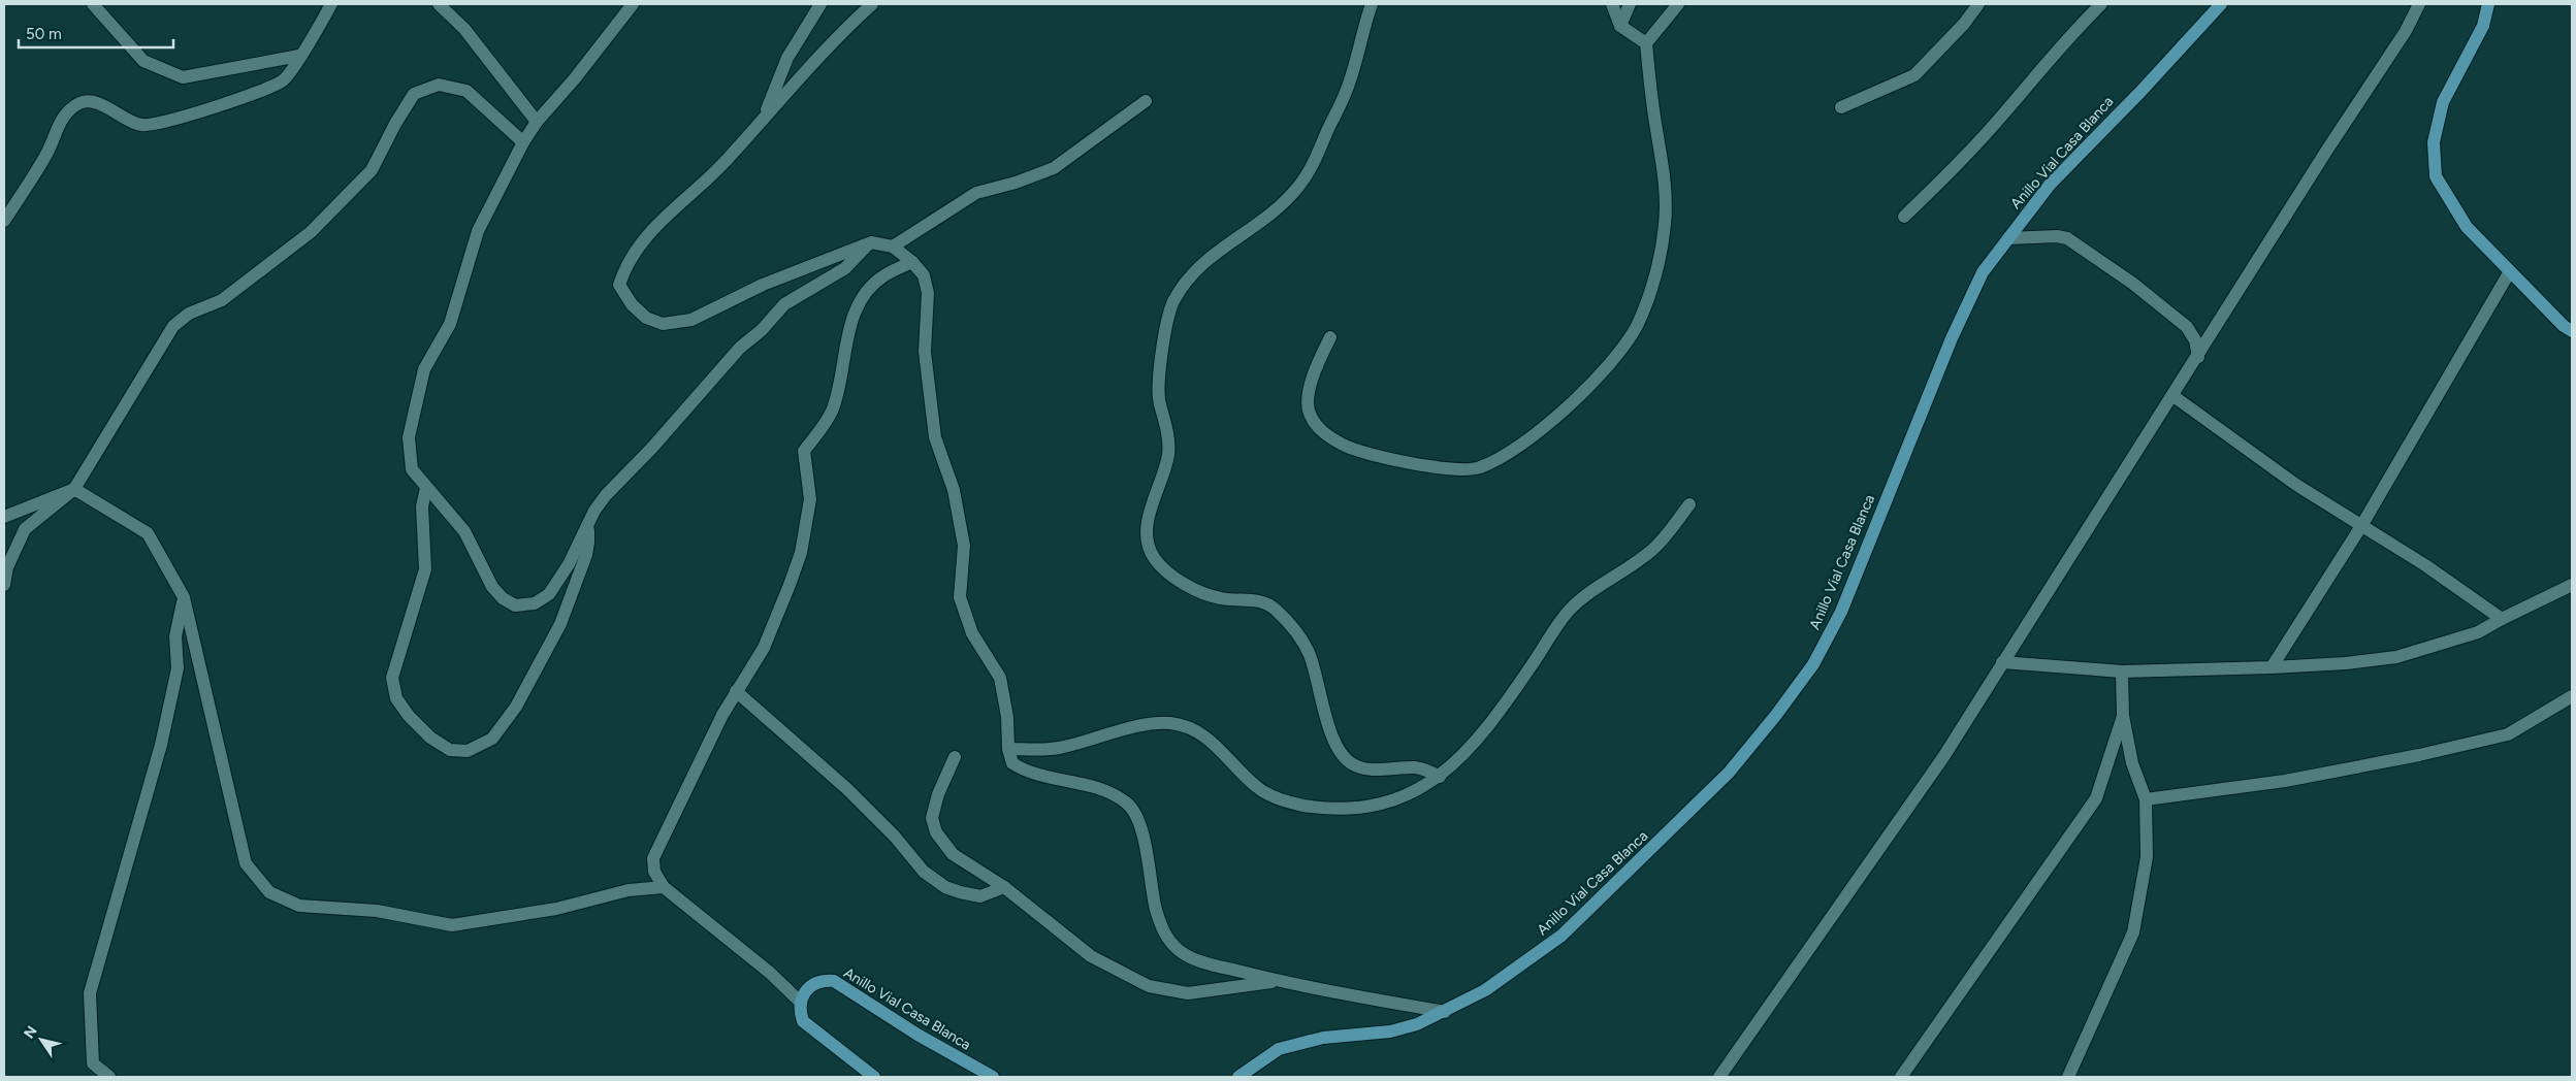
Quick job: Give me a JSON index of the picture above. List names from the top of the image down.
{
  "streets": {
    "main road": ["Anillo Vial Casa Blanca"]
  },
  "scale_bar": "50 m",
  "north": "top left"
}
